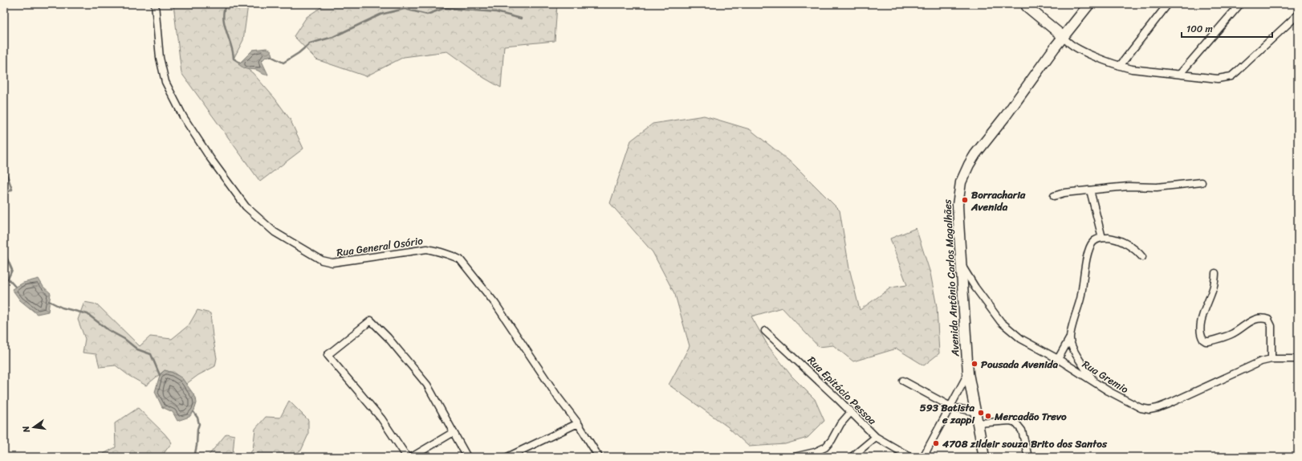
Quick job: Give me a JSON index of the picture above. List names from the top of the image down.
{
  "streets": {
    "main road": ["Avenida Antônio Carlos Magalhães"],
    "street": ["Rua General Osório", "Rua Gremio", "Rua Epitácio Pessoa"]
  },
  "crossings": [
    ["Avenida Antônio Carlos Magalhães", "Rua Gremio"]
  ],
  "places": [
    "Borracharia Avenida",
    "Pousada Avenida",
    "593 Batista e zappi",
    "Mercadão Trevo",
    "4708 zildeir souza Brito dos Santos"
  ],
  "scale_bar": "100 m",
  "north": "left"
}
